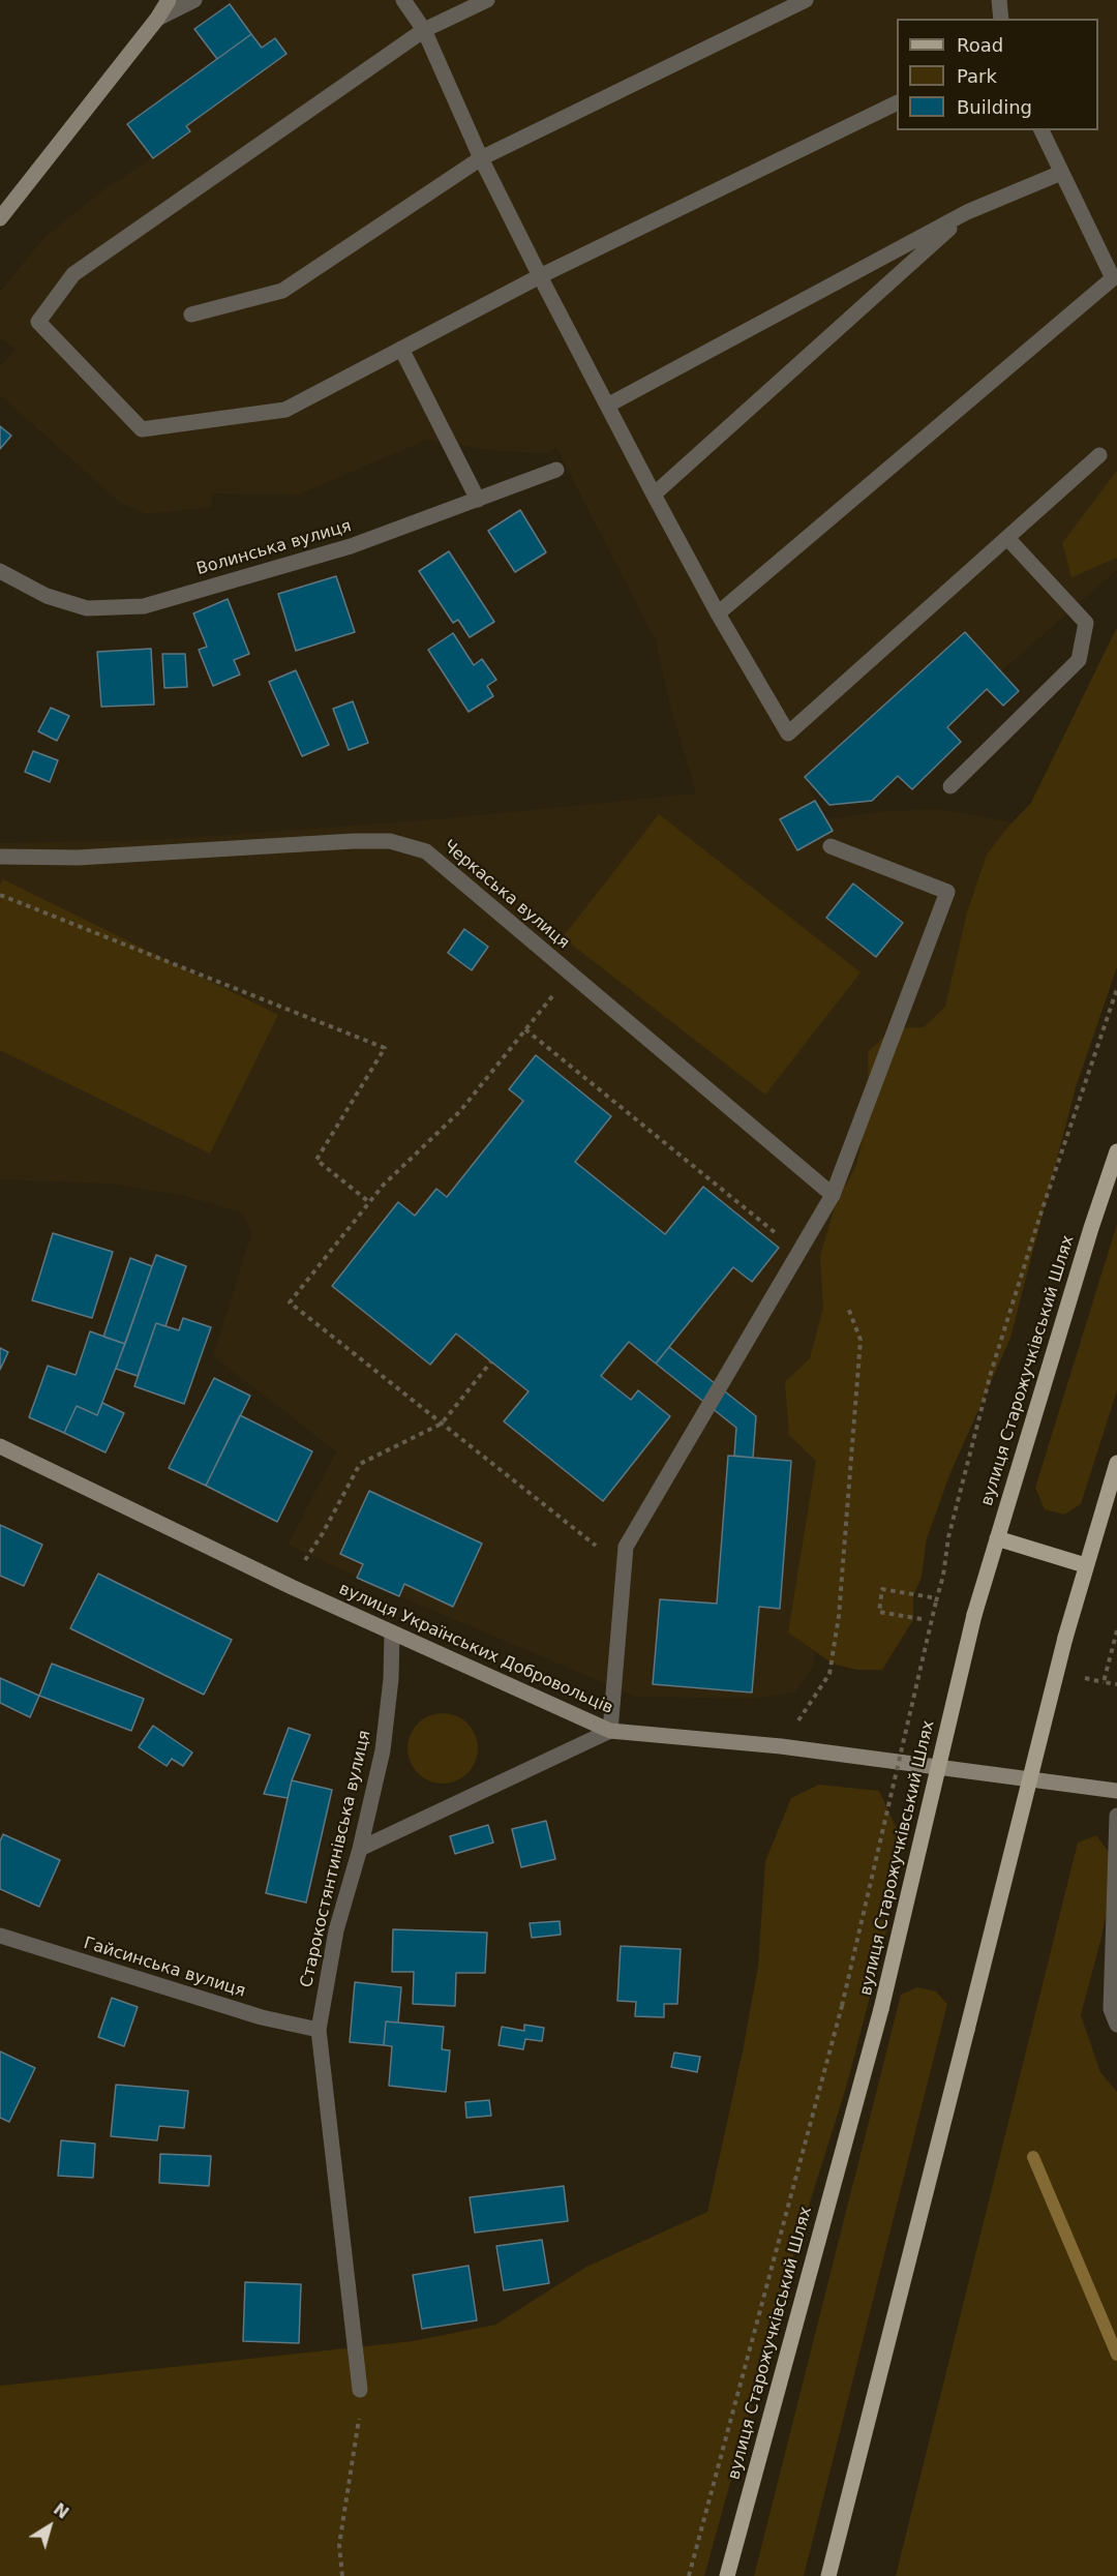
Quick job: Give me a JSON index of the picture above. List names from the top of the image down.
{
  "streets": {
    "main road": ["вулиця Старожучківський Шлях"],
    "street": [
      "Волинська вулиця",
      "Черкаська вулиця",
      "вулиця Українських Добровольців",
      "Старокостянтинівська вулиця",
      "Гайсинська вулиця"
    ]
  },
  "crossings": [
    ["вулиця Українських Добровольців", "Старокостянтинівська вулиця"],
    ["Старокостянтинівська вулиця", "Гайсинська вулиця"]
  ],
  "legend": ["Road", "Park", "Building"],
  "north": "top right"
}
